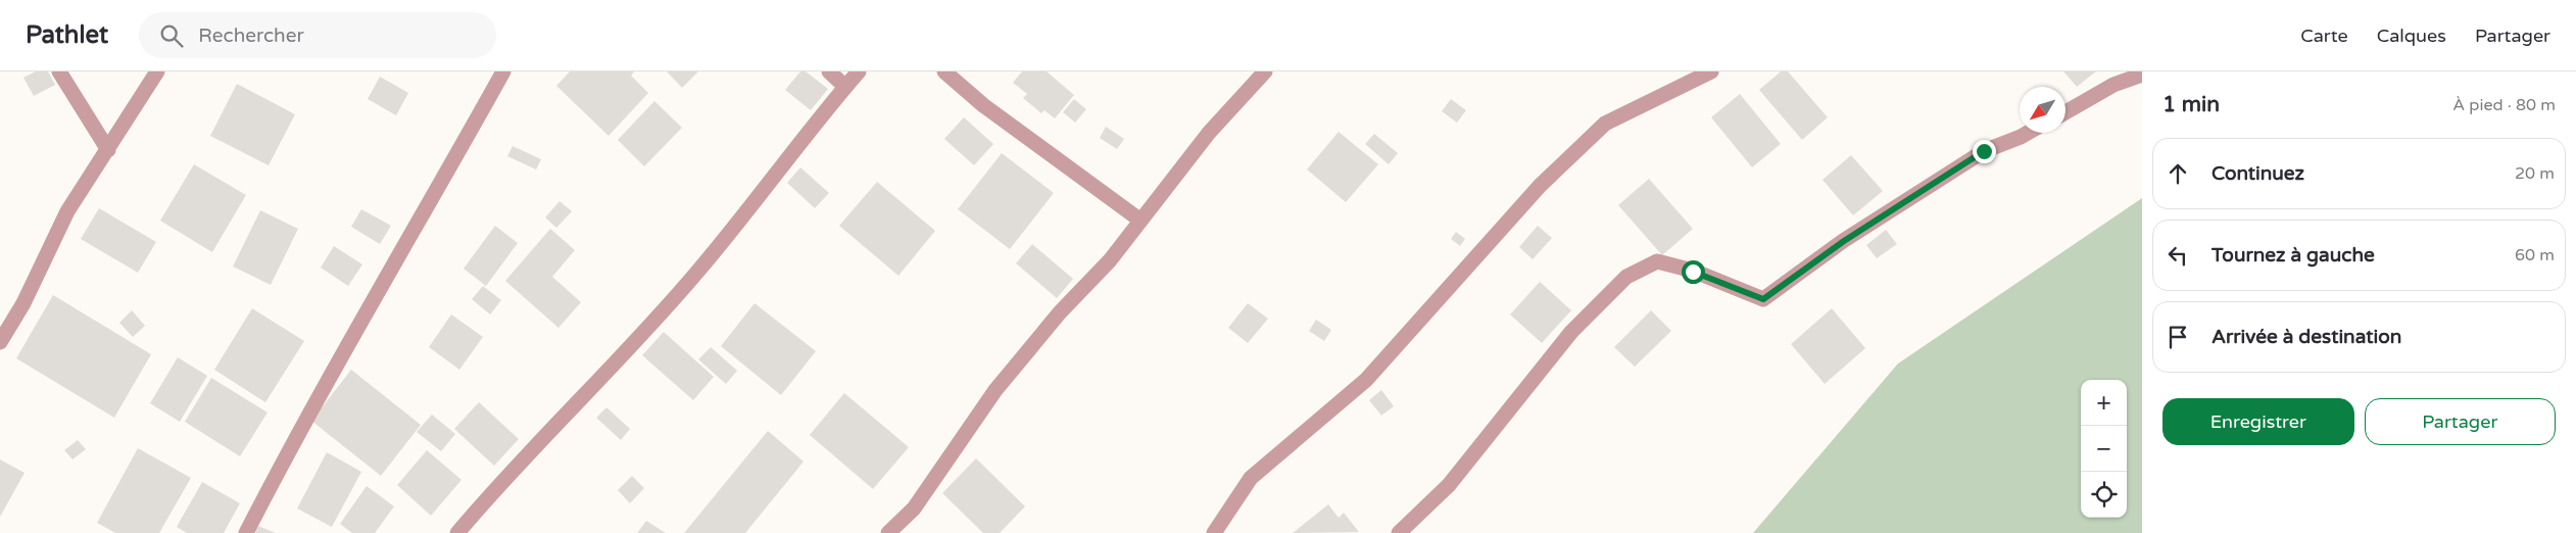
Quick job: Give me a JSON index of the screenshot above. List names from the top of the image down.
{
  "north": "bottom left",
  "page": {
    "header": "Pathlet",
    "search": "Rechercher",
    "nav": ["Carte", "Calques", "Partager"],
    "heading": ["1 min", "À pied · 80 m"],
    "list": [
      ["Continuez", "20 m"],
      ["Tournez à gauche", "60 m"],
      "Arrivée à destination"
    ],
    "map_buttons": ["+", "−"],
    "buttons": ["Enregistrer", "Partager"]
  }
}
